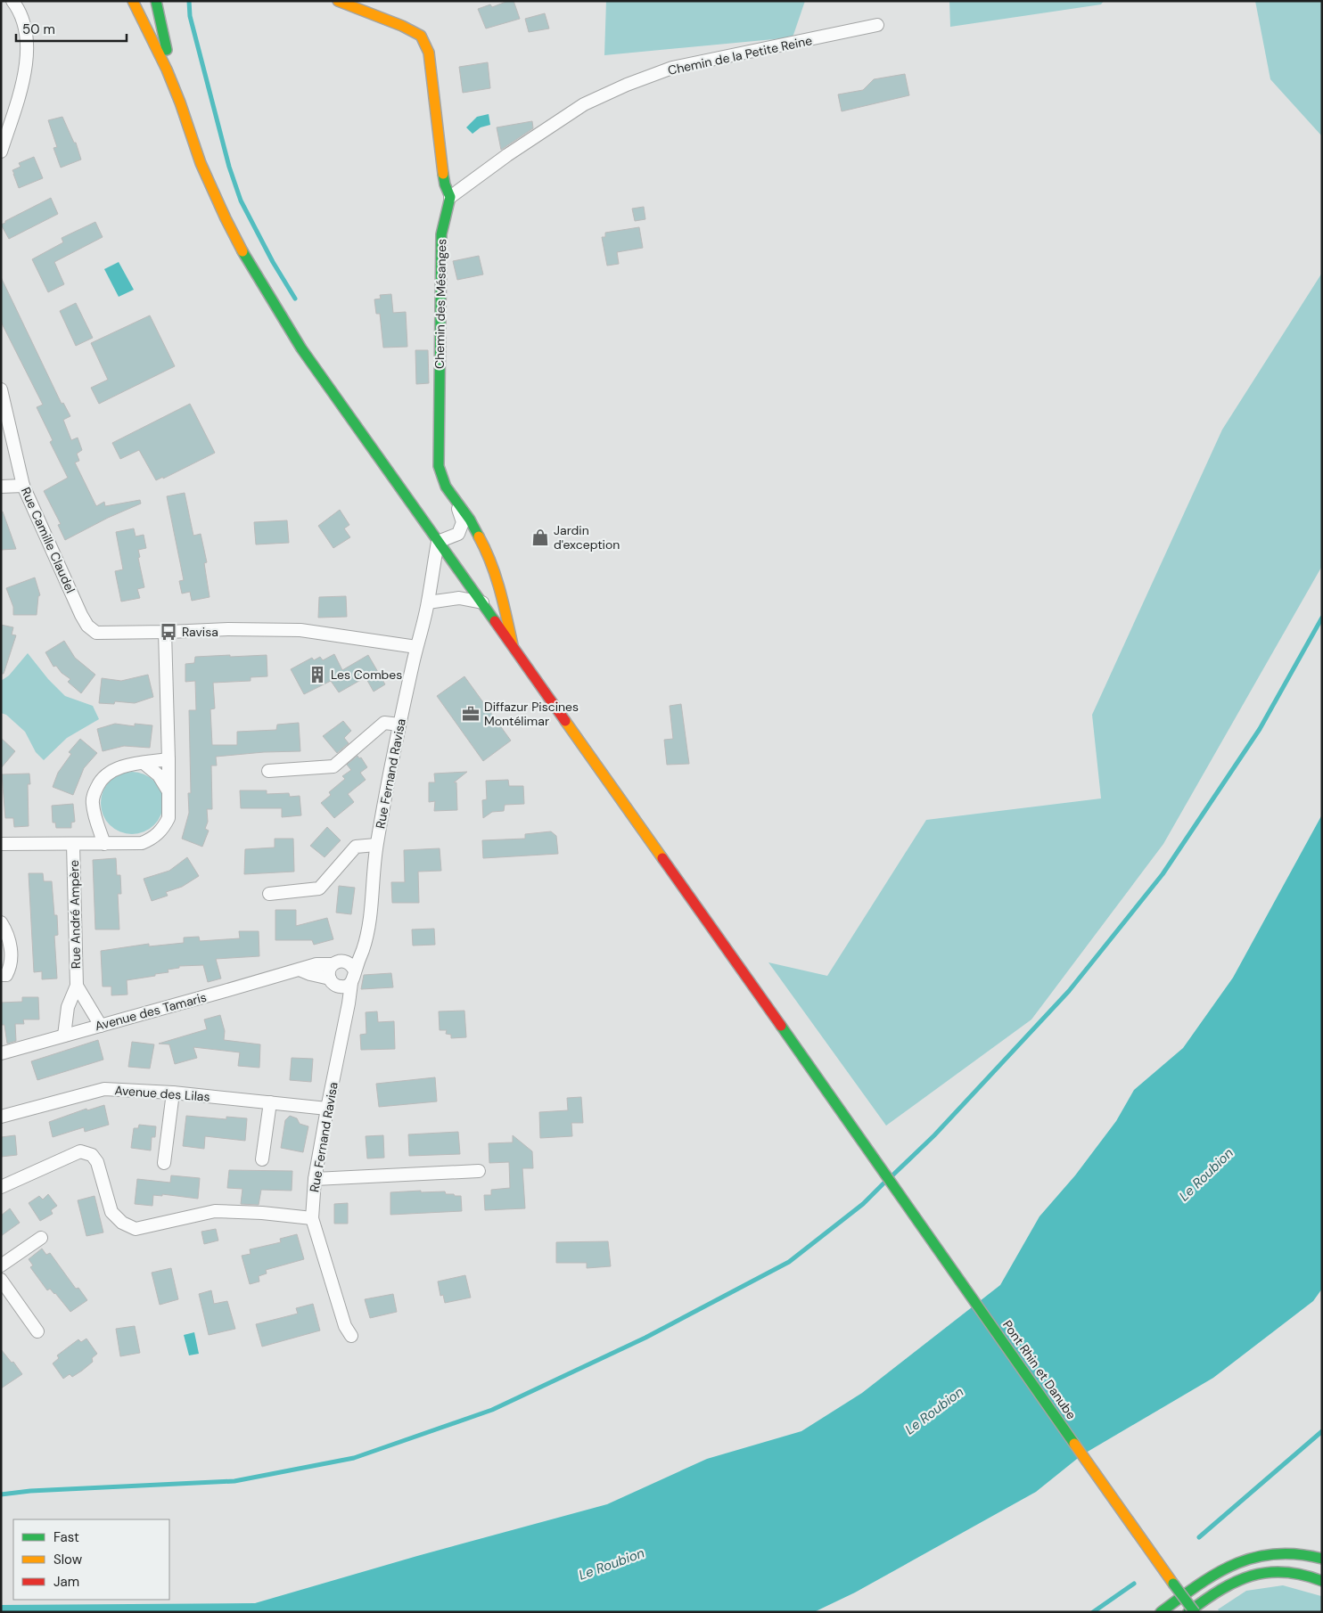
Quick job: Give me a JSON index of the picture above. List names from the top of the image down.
{
  "streets": {
    "main road": ["Chemin des Mésanges", "Pont Rhin et Danube"],
    "street": [
      "Chemin de la Petite Reine",
      "Rue Camille Claudel",
      "Rue Fernand Ravisa",
      "Rue André Ampère",
      "Avenue des Tamaris",
      "Avenue des Lilas"
    ]
  },
  "crossings": [
    ["Chemin de la Petite Reine", "Chemin des Mésanges"],
    ["Chemin des Mésanges", "Rue Fernand Ravisa"],
    ["Chemin des Mésanges", "Pont Rhin et Danube"],
    ["Rue Fernand Ravisa", "Avenue des Lilas"],
    ["Rue Fernand Ravisa", "Pont Rhin et Danube"],
    ["Rue André Ampère", "Avenue des Tamaris"]
  ],
  "water": ["Le Roubion"],
  "places": {
    "shop": ["Jardin d'exception"],
    "bus stop": ["Ravisa"],
    "building": ["Les Combes"],
    "office": ["Diffazur Piscines Montélimar"]
  },
  "legend": ["Fast", "Slow", "Jam"],
  "scale_bar": "50 m"
}
